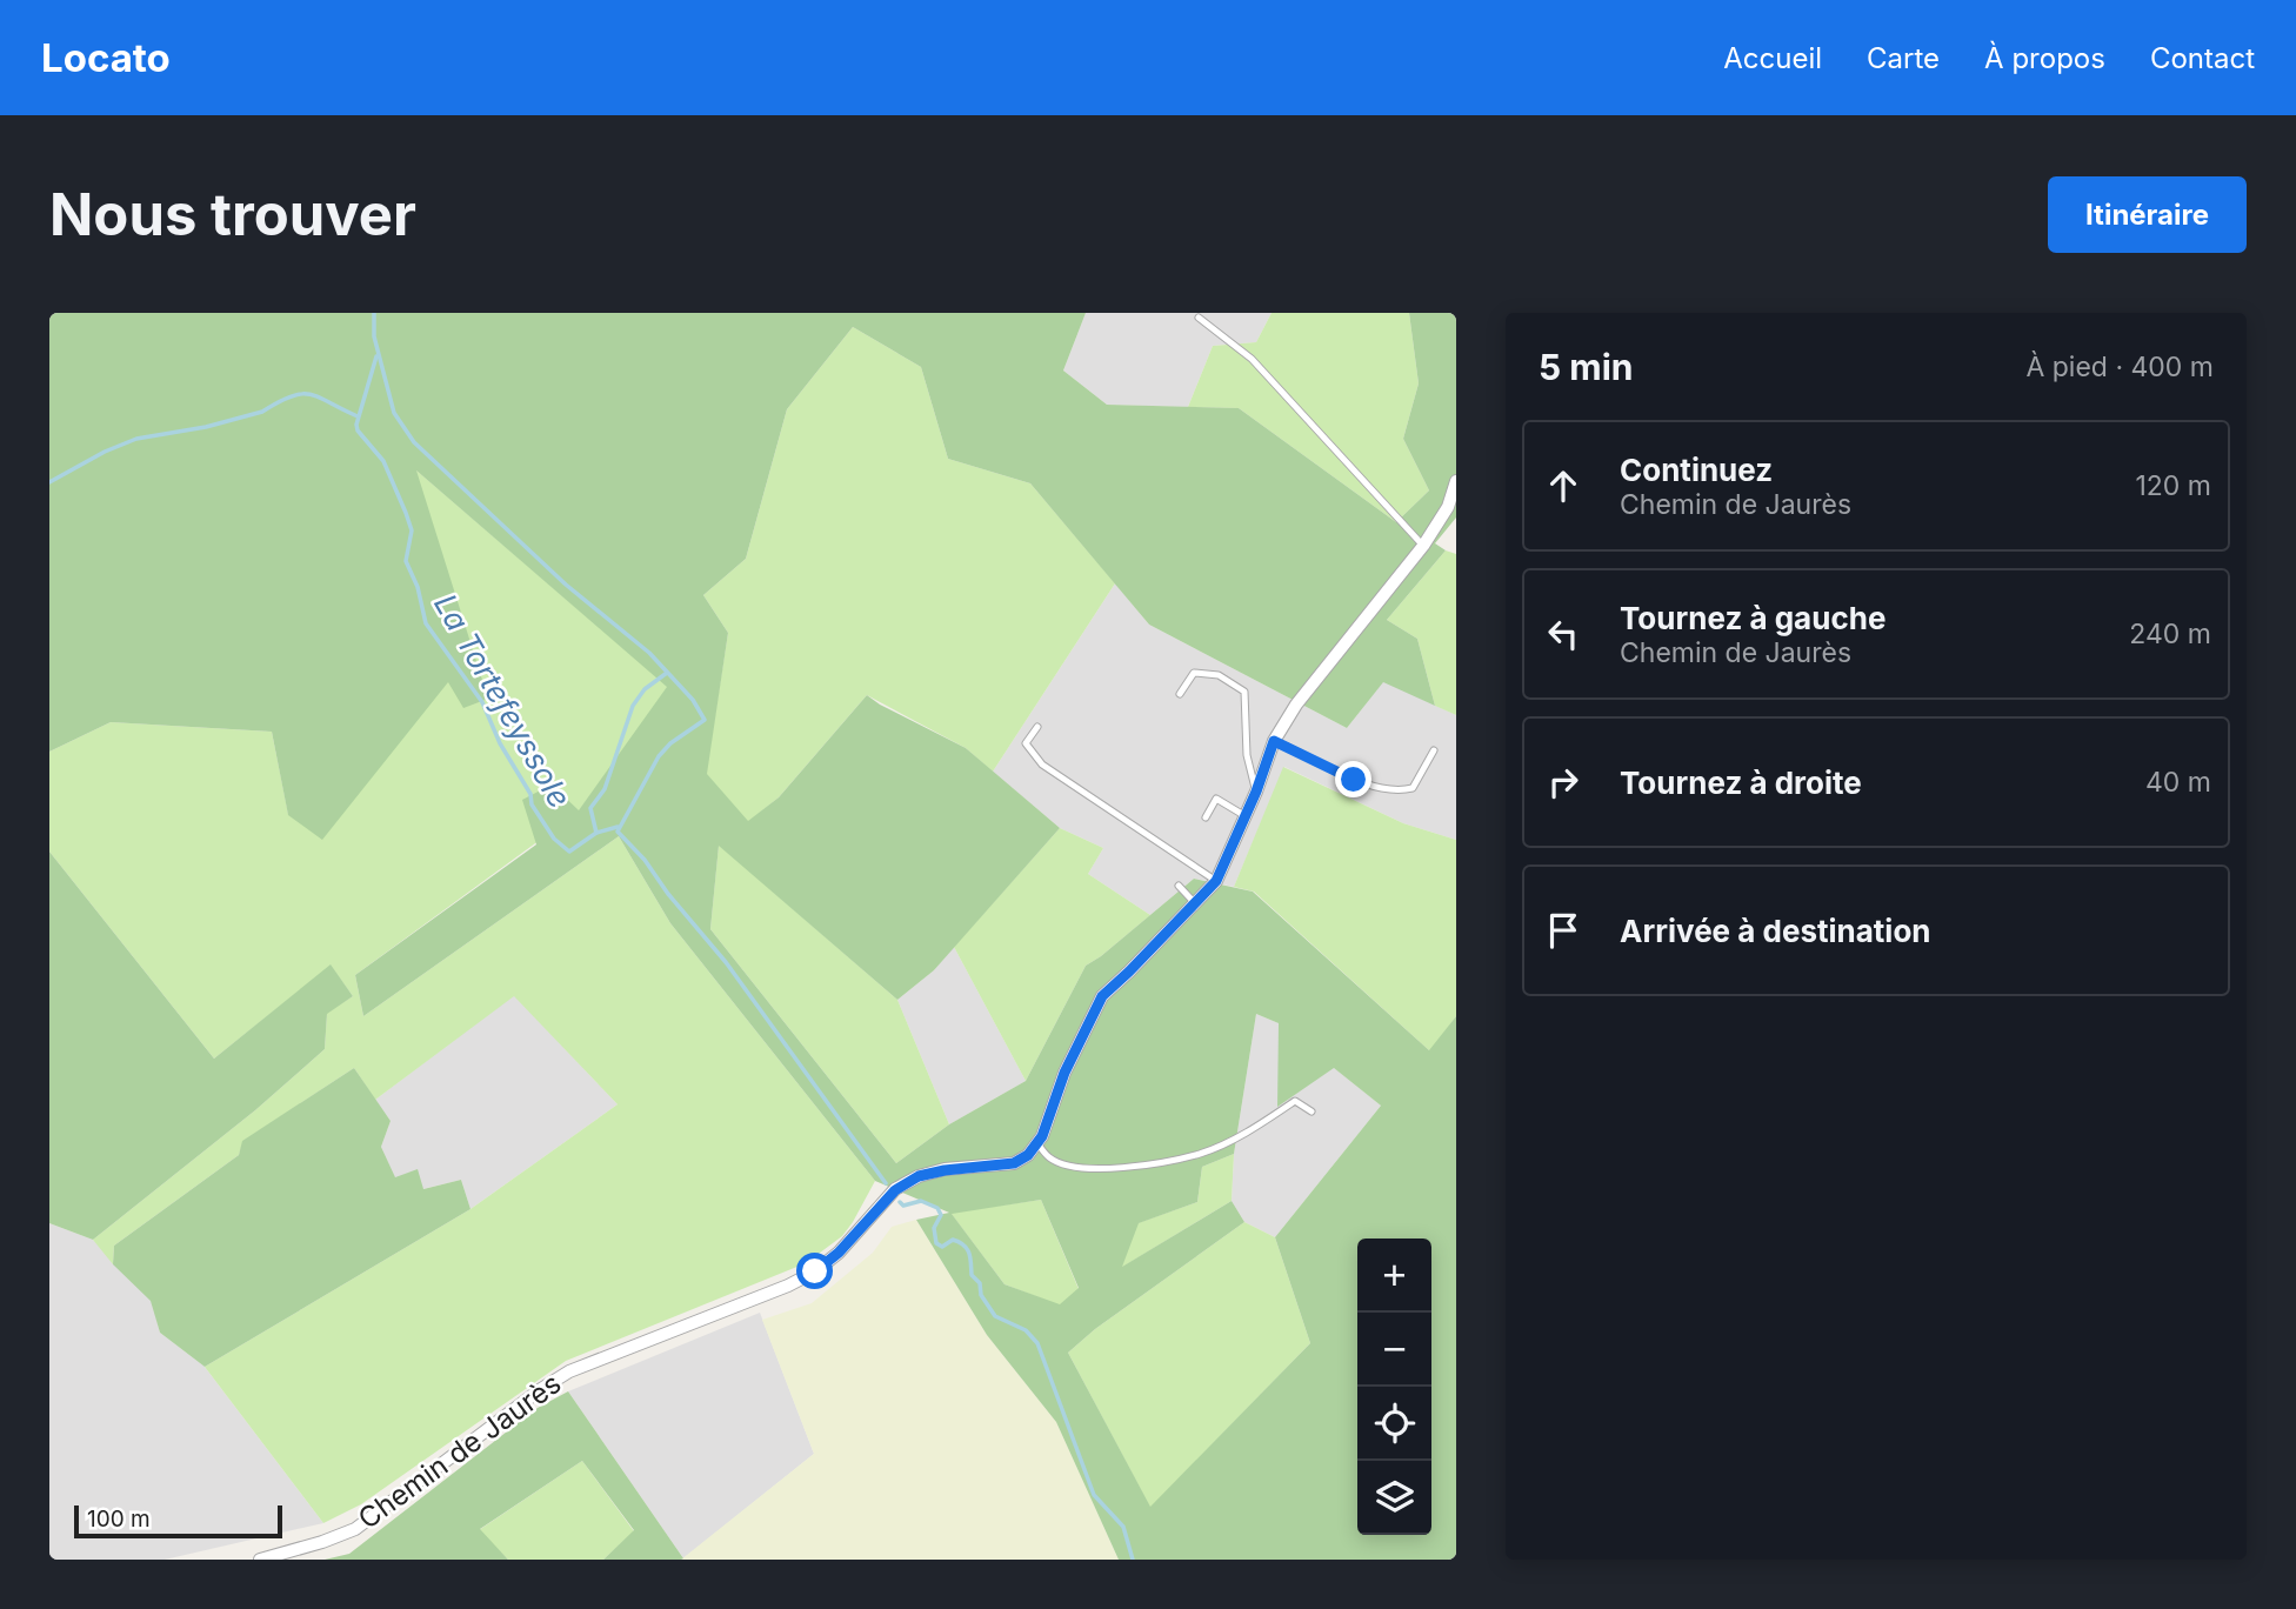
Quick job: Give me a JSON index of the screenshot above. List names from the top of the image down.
{
  "streets": {
    "street": ["Chemin de Jaurès"]
  },
  "water": ["La Tortefeyssole"],
  "scale_bar": "100 m",
  "page": {
    "header": "Locato",
    "nav": [
      "Accueil",
      "Carte",
      "À propos",
      "Contact"
    ],
    "buttons": "Itinéraire",
    "title": "Nous trouver",
    "heading": ["5 min", "À pied · 400 m"],
    "list": [
      ["Continuez", "Chemin de Jaurès", "120 m"],
      ["Tournez à gauche", "Chemin de Jaurès", "240 m"],
      ["Tournez à droite", "40 m"],
      "Arrivée à destination"
    ],
    "map_buttons": ["+", "−"],
    "scale": "100 m"
  }
}
